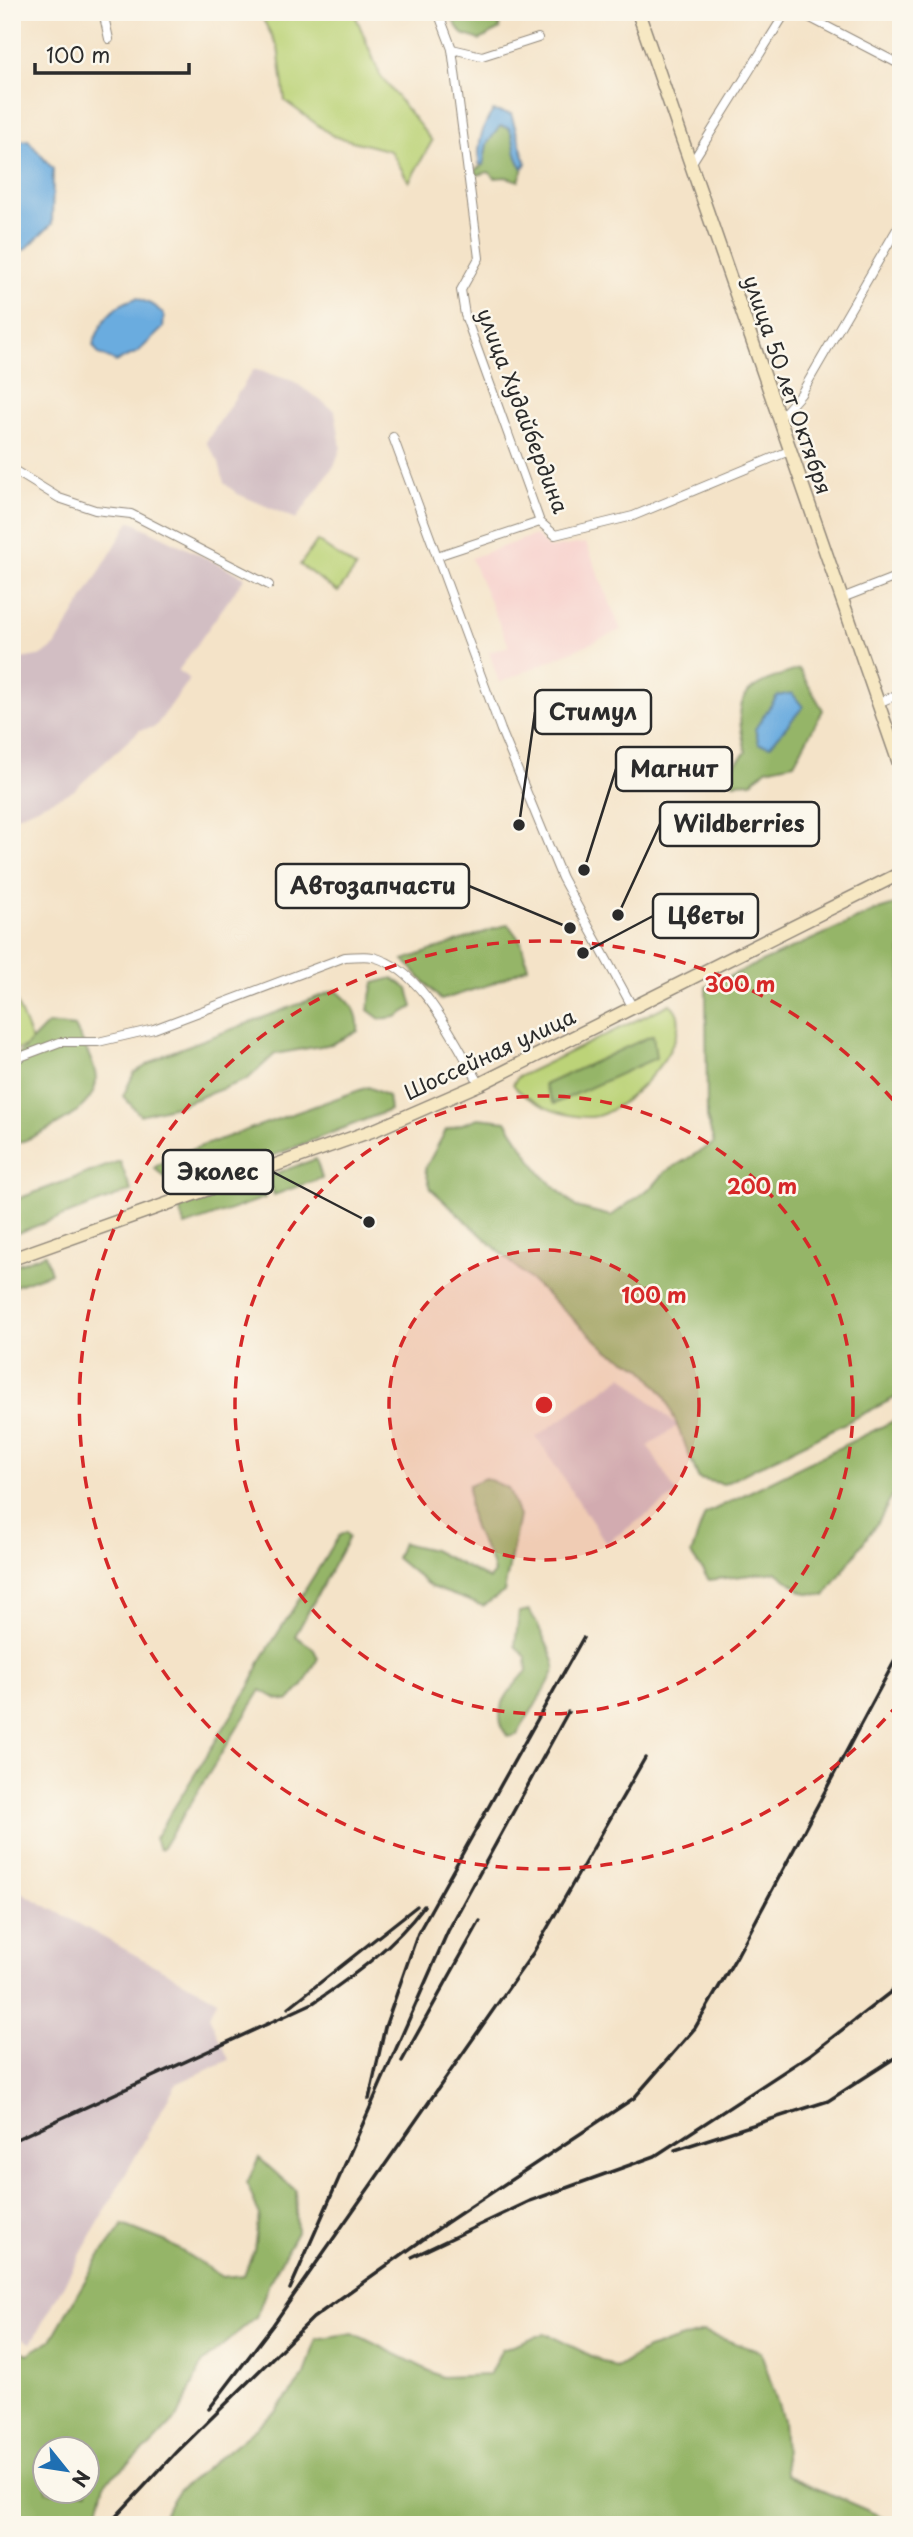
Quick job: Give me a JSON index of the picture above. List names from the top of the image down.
{
  "streets": {
    "street": ["улица 50 лет Октября", "улица Худайбердина", "Шоссейная улица"]
  },
  "crossings": [
    ["улица 50 лет Октября", "улица Худайбердина"]
  ],
  "places": [
    "Стимул",
    "Магнит",
    "Wildberries",
    "Автозапчасти",
    "Цветы",
    "Эколес"
  ],
  "scale_bar": "100 m",
  "north": "bottom right",
  "rings": ["300 m", "200 m", "100 m"]
}
